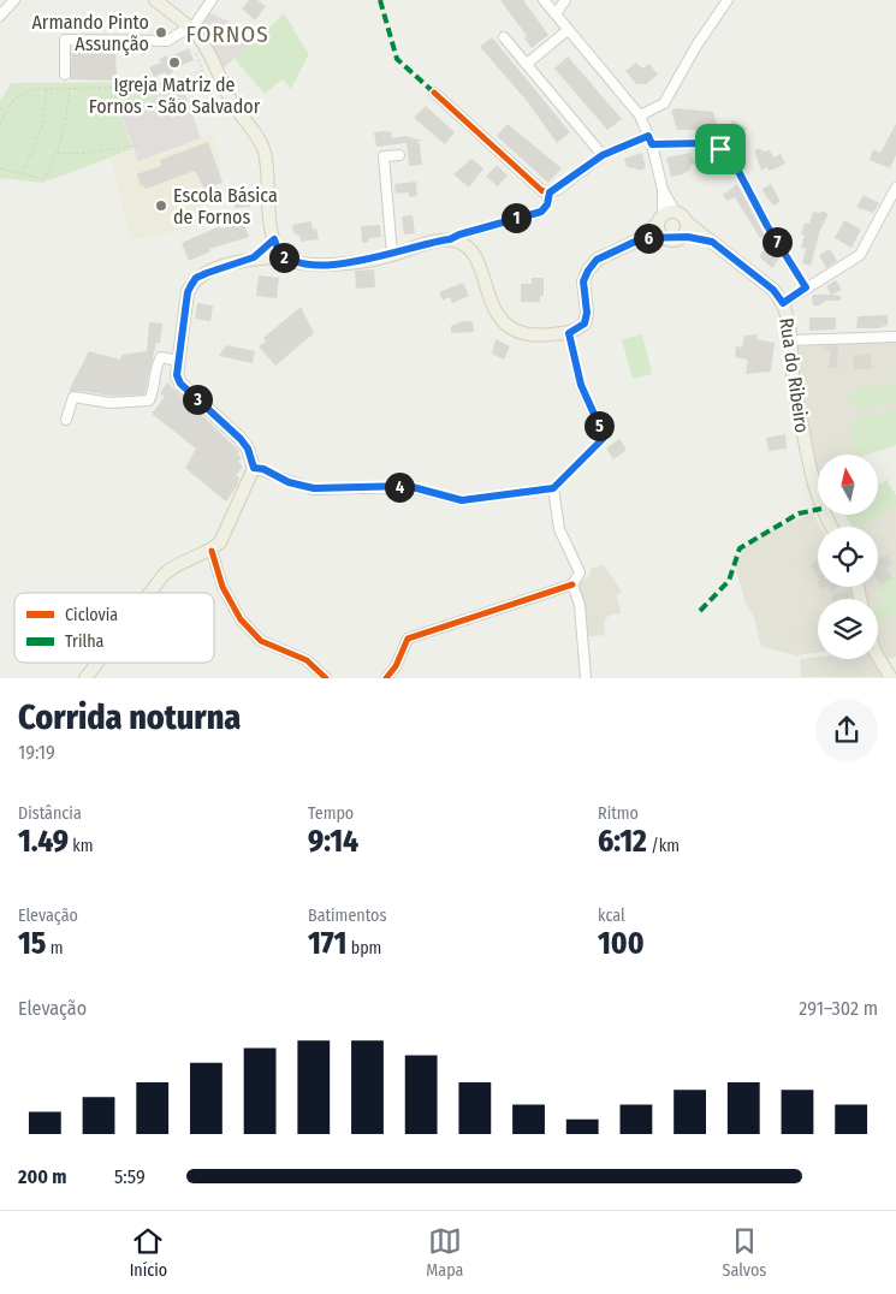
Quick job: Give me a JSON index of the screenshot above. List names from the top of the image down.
{
  "streets": {
    "main road": ["Rua do Ribeiro"]
  },
  "districts": ["FORNOS"],
  "places": ["Armando Pinto Assunção", "Igreja Matriz de Fornos - São Salvador", "Escola Básica de Fornos"],
  "legend": ["Ciclovia", "Trilha"],
  "north": "top",
  "page": {
    "pins": [
      "1",
      "6",
      "7",
      "2",
      "3",
      "5",
      "4"
    ],
    "heading": ["Corrida noturna", "19:19"],
    "stats": [
      ["Distância", "1.49 km"],
      ["Tempo", "9:14"],
      ["Ritmo", "6:12 /km"],
      ["Elevação", "15 m"],
      ["Batimentos", "171 bpm"],
      ["kcal", "100"]
    ],
    "chart": ["Elevação", "291–302 m"],
    "list": [
      {
        "name": "200 m",
        "note": "5:59"
      }
    ],
    "tabs": ["Início", "Mapa", "Salvos"]
  }
}
